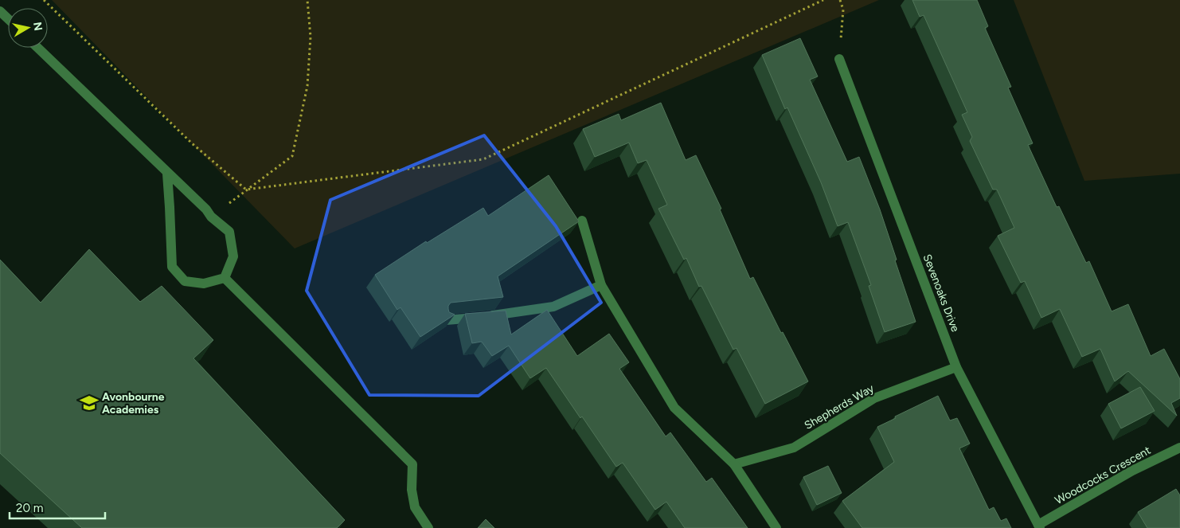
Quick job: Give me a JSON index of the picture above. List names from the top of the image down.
{
  "streets": {
    "street": ["Sevenoaks Drive", "Shepherds Way", "Woodcocks Crescent"]
  },
  "crossings": [
    ["Sevenoaks Drive", "Shepherds Way"],
    ["Sevenoaks Drive", "Woodcocks Crescent"]
  ],
  "places": {
    "school or university": ["Avonbourne Academies"]
  },
  "scale_bar": "20 m",
  "north": "right"
}
